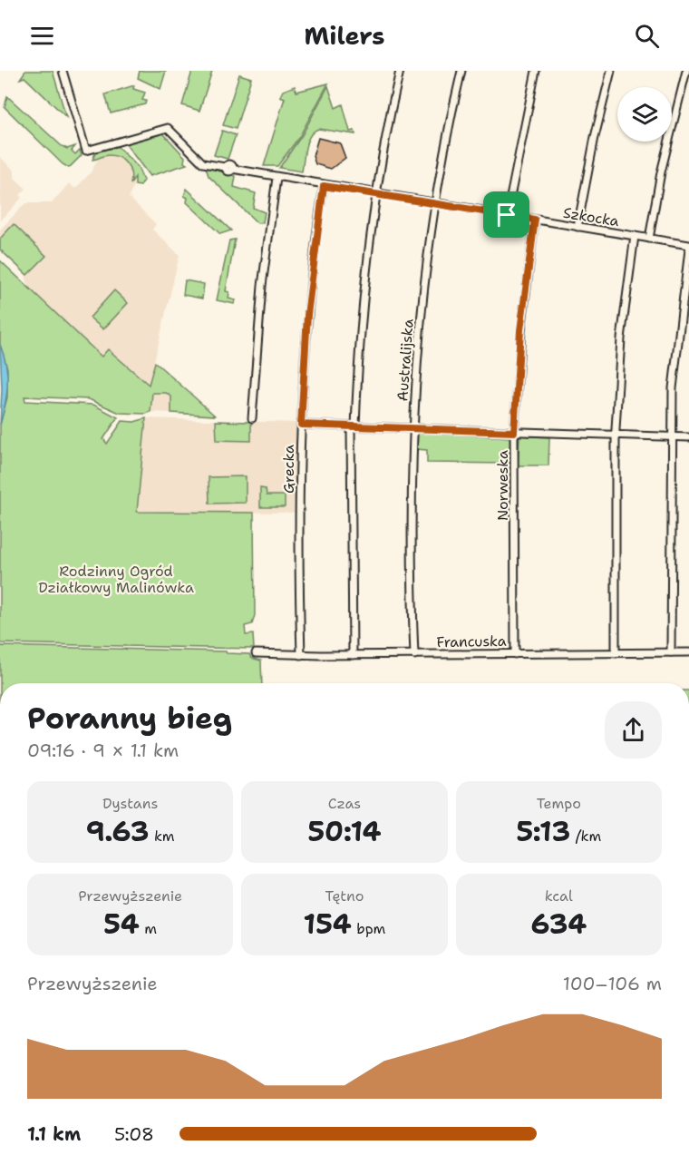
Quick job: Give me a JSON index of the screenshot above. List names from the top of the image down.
{
  "streets": {
    "street": [
      "Szkocka",
      "Australijska",
      "Grecka",
      "Norweska",
      "Francuska"
    ]
  },
  "crossings": [
    ["Szkocka", "Australijska"],
    ["Szkocka", "Grecka"],
    ["Szkocka", "Norweska"],
    ["Australijska", "Francuska"],
    ["Grecka", "Francuska"],
    ["Norweska", "Francuska"]
  ],
  "parks": ["Rodzinny Ogród Działkowy Malinówka"],
  "page": {
    "header": "Milers",
    "heading": ["Poranny bieg", "09:16 · 9 × 1.1 km"],
    "stats": [
      ["Dystans", "9.63 km"],
      ["Czas", "50:14"],
      ["Tempo", "5:13 /km"],
      ["Przewyższenie", "54 m"],
      ["Tętno", "154 bpm"],
      ["kcal", "634"]
    ],
    "chart": ["Przewyższenie", "100–106 m"],
    "list": [
      {
        "name": "1.1 km",
        "note": "5:08"
      }
    ]
  }
}
